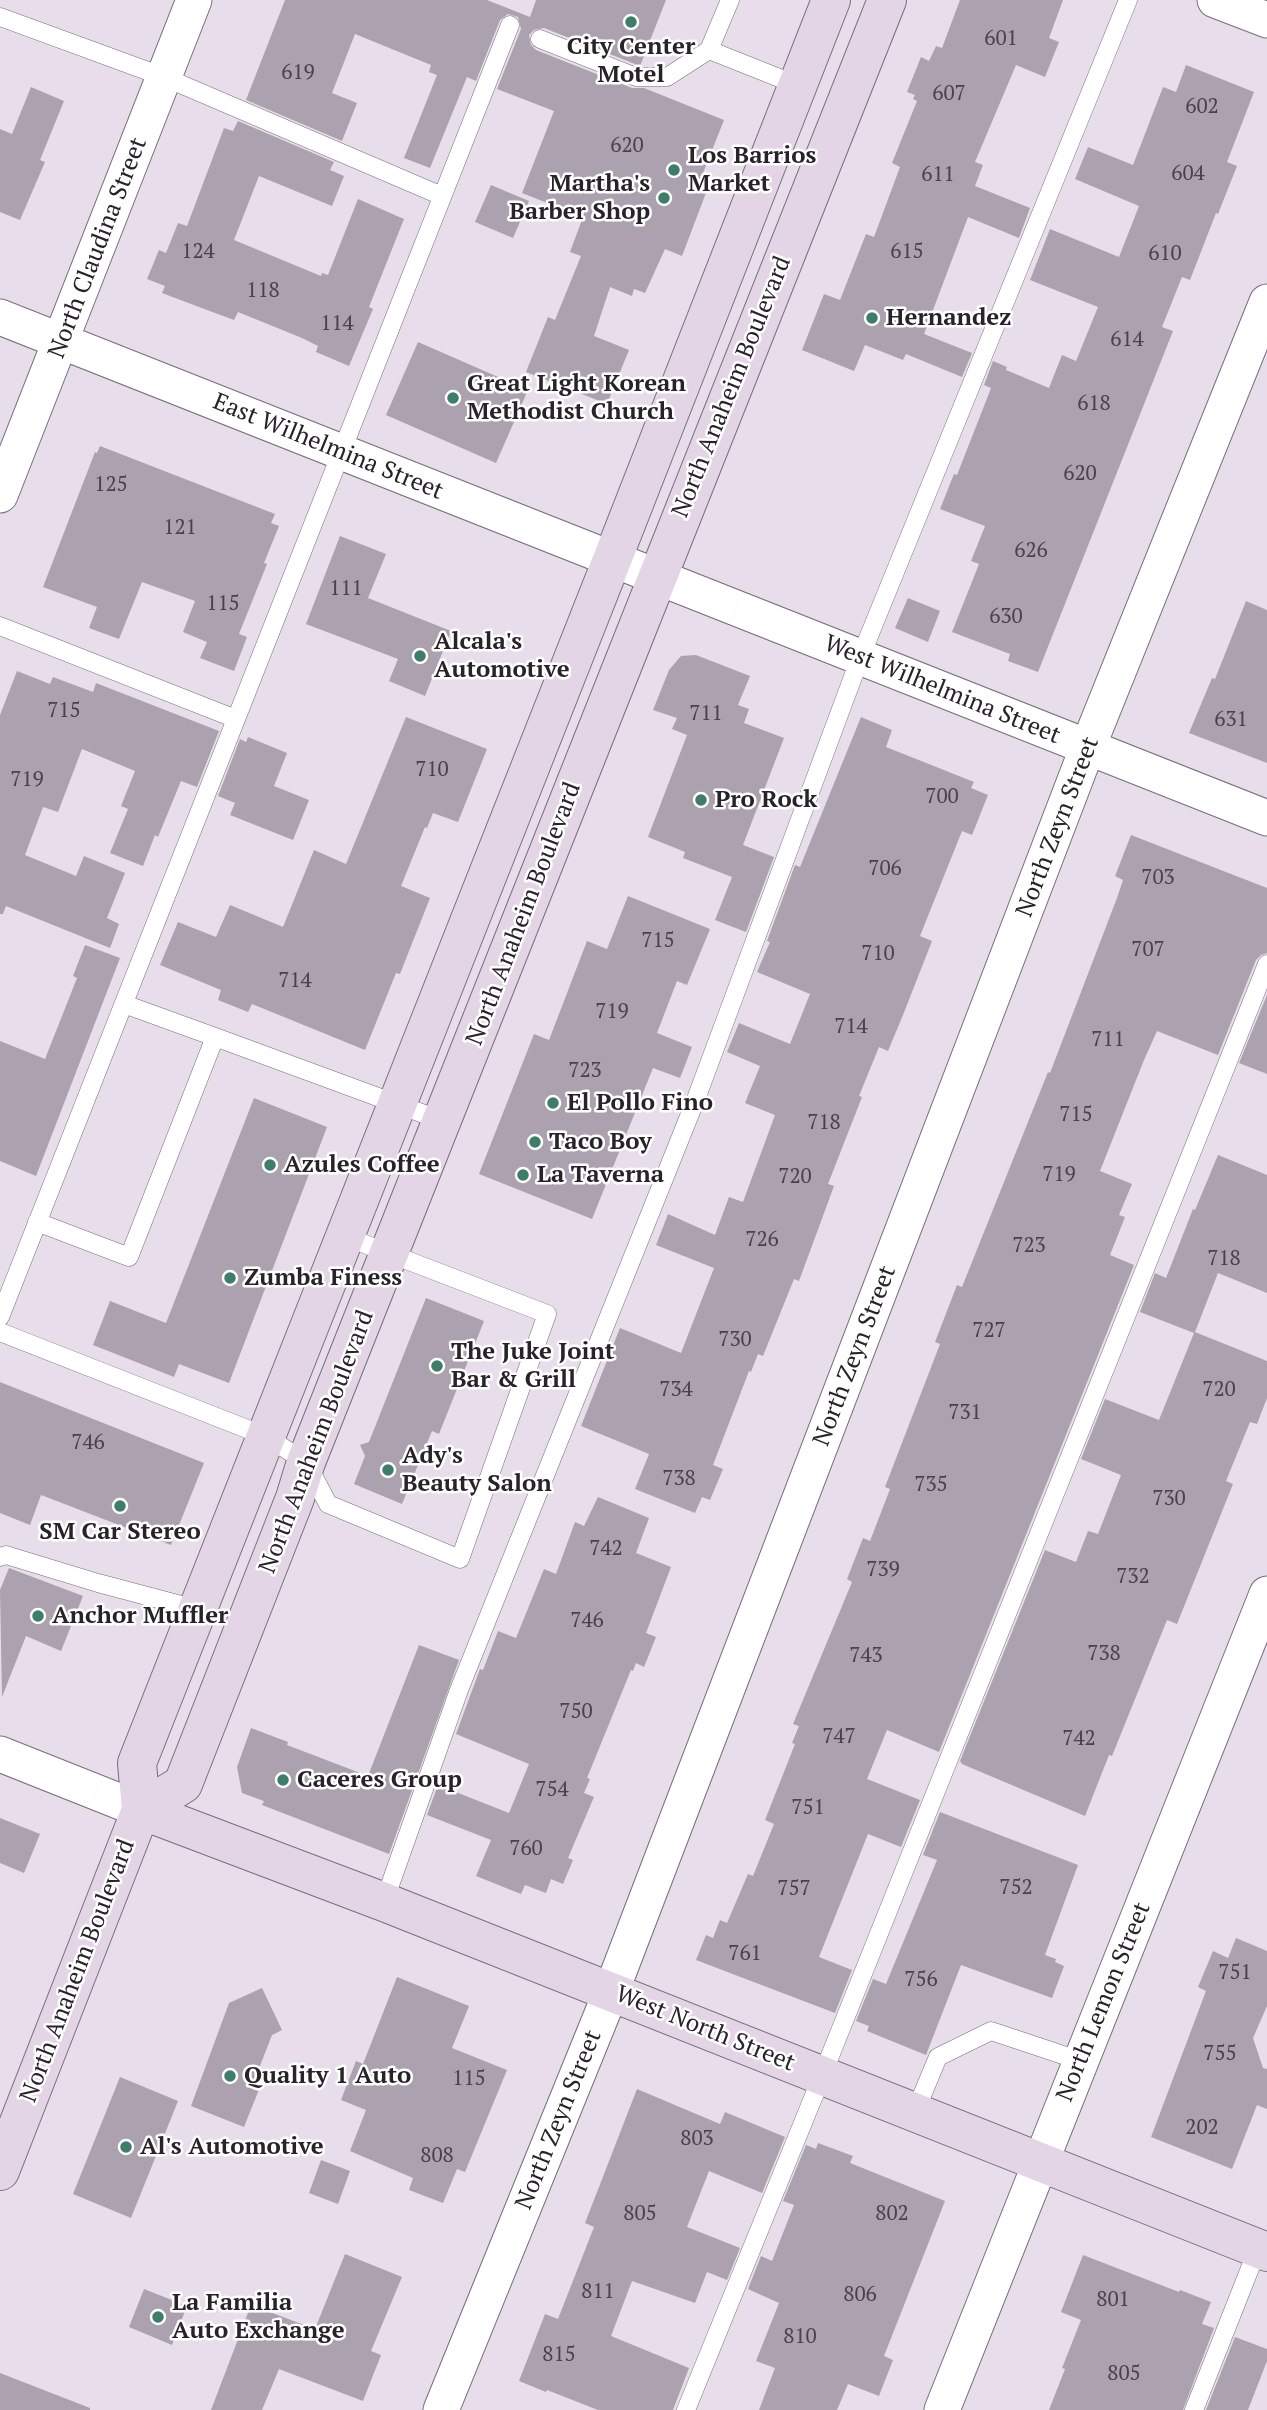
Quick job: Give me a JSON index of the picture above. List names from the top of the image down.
{
  "streets": {
    "main road": ["North Anaheim Boulevard", "West North Street"],
    "street": [
      "North Claudina Street",
      "East Wilhelmina Street",
      "West Wilhelmina Street",
      "North Zeyn Street",
      "North Lemon Street"
    ]
  },
  "crossings": [
    ["North Claudina Street", "East Wilhelmina Street"],
    ["North Anaheim Boulevard", "East Wilhelmina Street"],
    ["North Anaheim Boulevard", "West Wilhelmina Street"],
    ["North Anaheim Boulevard", "West North Street"],
    ["East Wilhelmina Street", "West Wilhelmina Street"],
    ["West Wilhelmina Street", "North Zeyn Street"],
    ["North Zeyn Street", "West North Street"],
    ["North Lemon Street", "West North Street"]
  ],
  "places": [
    "City Center Motel",
    "Los Barrios Market",
    "Martha's Barber Shop",
    "Hernandez",
    "Great Light Korean Methodist Church",
    "Alcala's Automotive",
    "Pro Rock",
    "El Pollo Fino",
    "Taco Boy",
    "Azules Coffee",
    "La Taverna",
    "Zumba Finess",
    "The Juke Joint Bar & Grill",
    "Ady's Beauty Salon",
    "SM Car Stereo",
    "Anchor Muffler",
    "Caceres Group",
    "Quality 1 Auto",
    "Al's Automotive",
    "La Familia Auto Exchange"
  ],
  "house_numbers": [
    "601",
    "619",
    "607",
    "602",
    "620",
    "604",
    "611",
    "124",
    "615",
    "610",
    "118",
    "114",
    "614",
    "618",
    "620",
    "125",
    "121",
    "626",
    "111",
    "115",
    "630",
    "715",
    "711",
    "631",
    "710",
    "719",
    "700",
    "706",
    "703",
    "715",
    "707",
    "710",
    "714",
    "719",
    "714",
    "711",
    "723",
    "715",
    "718",
    "719",
    "720",
    "726",
    "723",
    "718",
    "727",
    "730",
    "734",
    "720",
    "731",
    "746",
    "738",
    "735",
    "730",
    "742",
    "739",
    "732",
    "746",
    "738",
    "743",
    "750",
    "747",
    "742",
    "754",
    "751",
    "760",
    "752",
    "757",
    "761",
    "751",
    "756",
    "755",
    "115",
    "202",
    "803",
    "808",
    "805",
    "802",
    "811",
    "806",
    "801",
    "810",
    "815",
    "805"
  ]
}
